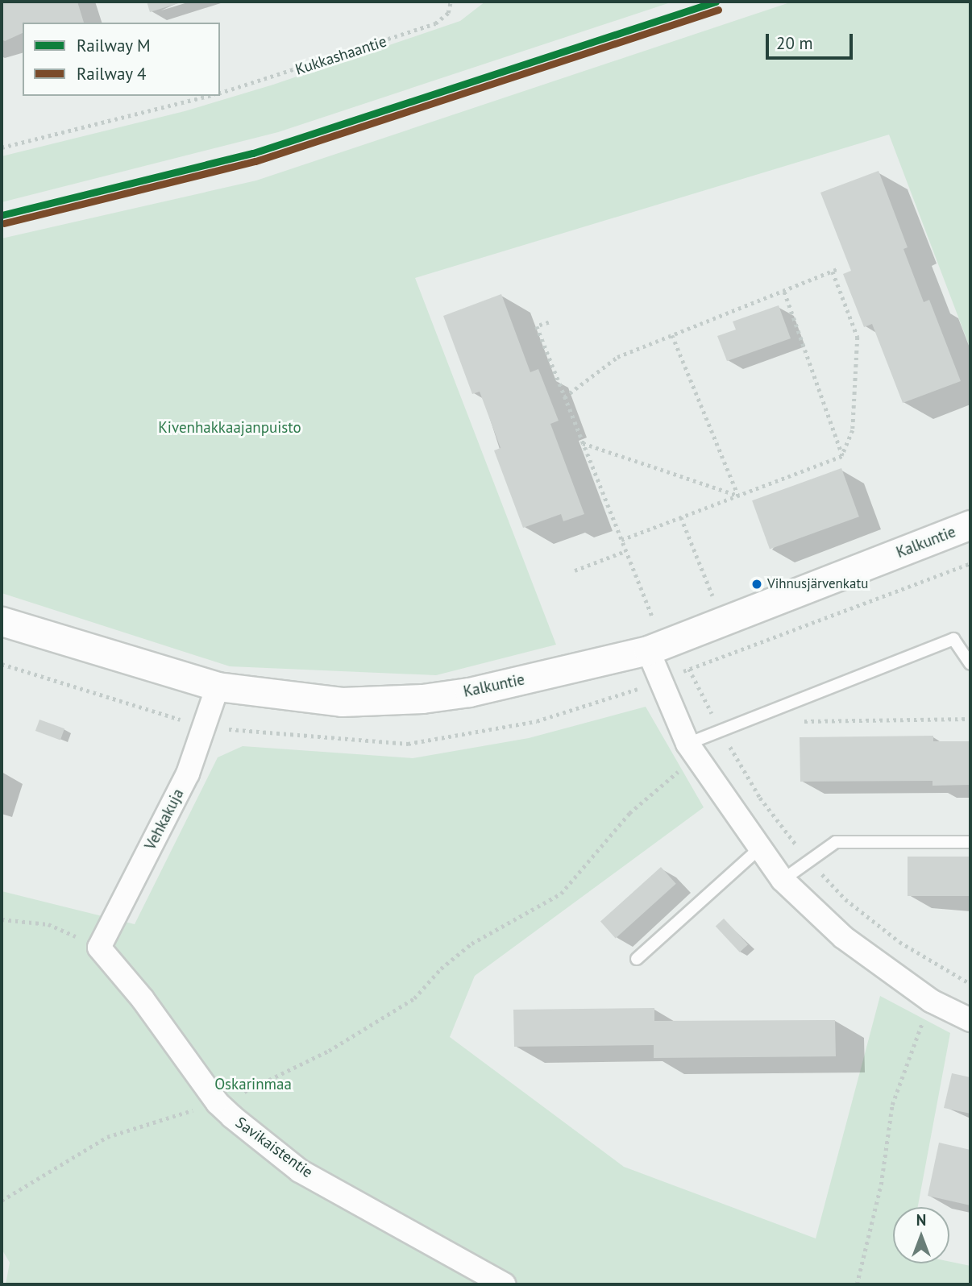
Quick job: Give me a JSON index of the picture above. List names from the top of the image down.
{
  "streets": {
    "street": ["Kalkuntie", "Vehkakuja", "Savikaistentie"],
    "path": ["Kukkashaantie"]
  },
  "crossings": [
    ["Kalkuntie", "Vehkakuja"],
    ["Vehkakuja", "Savikaistentie"]
  ],
  "parks": ["Kivenhakkaajanpuisto", "Oskarinmaa"],
  "places": ["Vihnusjärvenkatu"],
  "lines": ["rail line M", "rail line 4"],
  "legend": ["Railway M", "Railway 4"],
  "scale_bar": "20 m",
  "north": "top"
}
